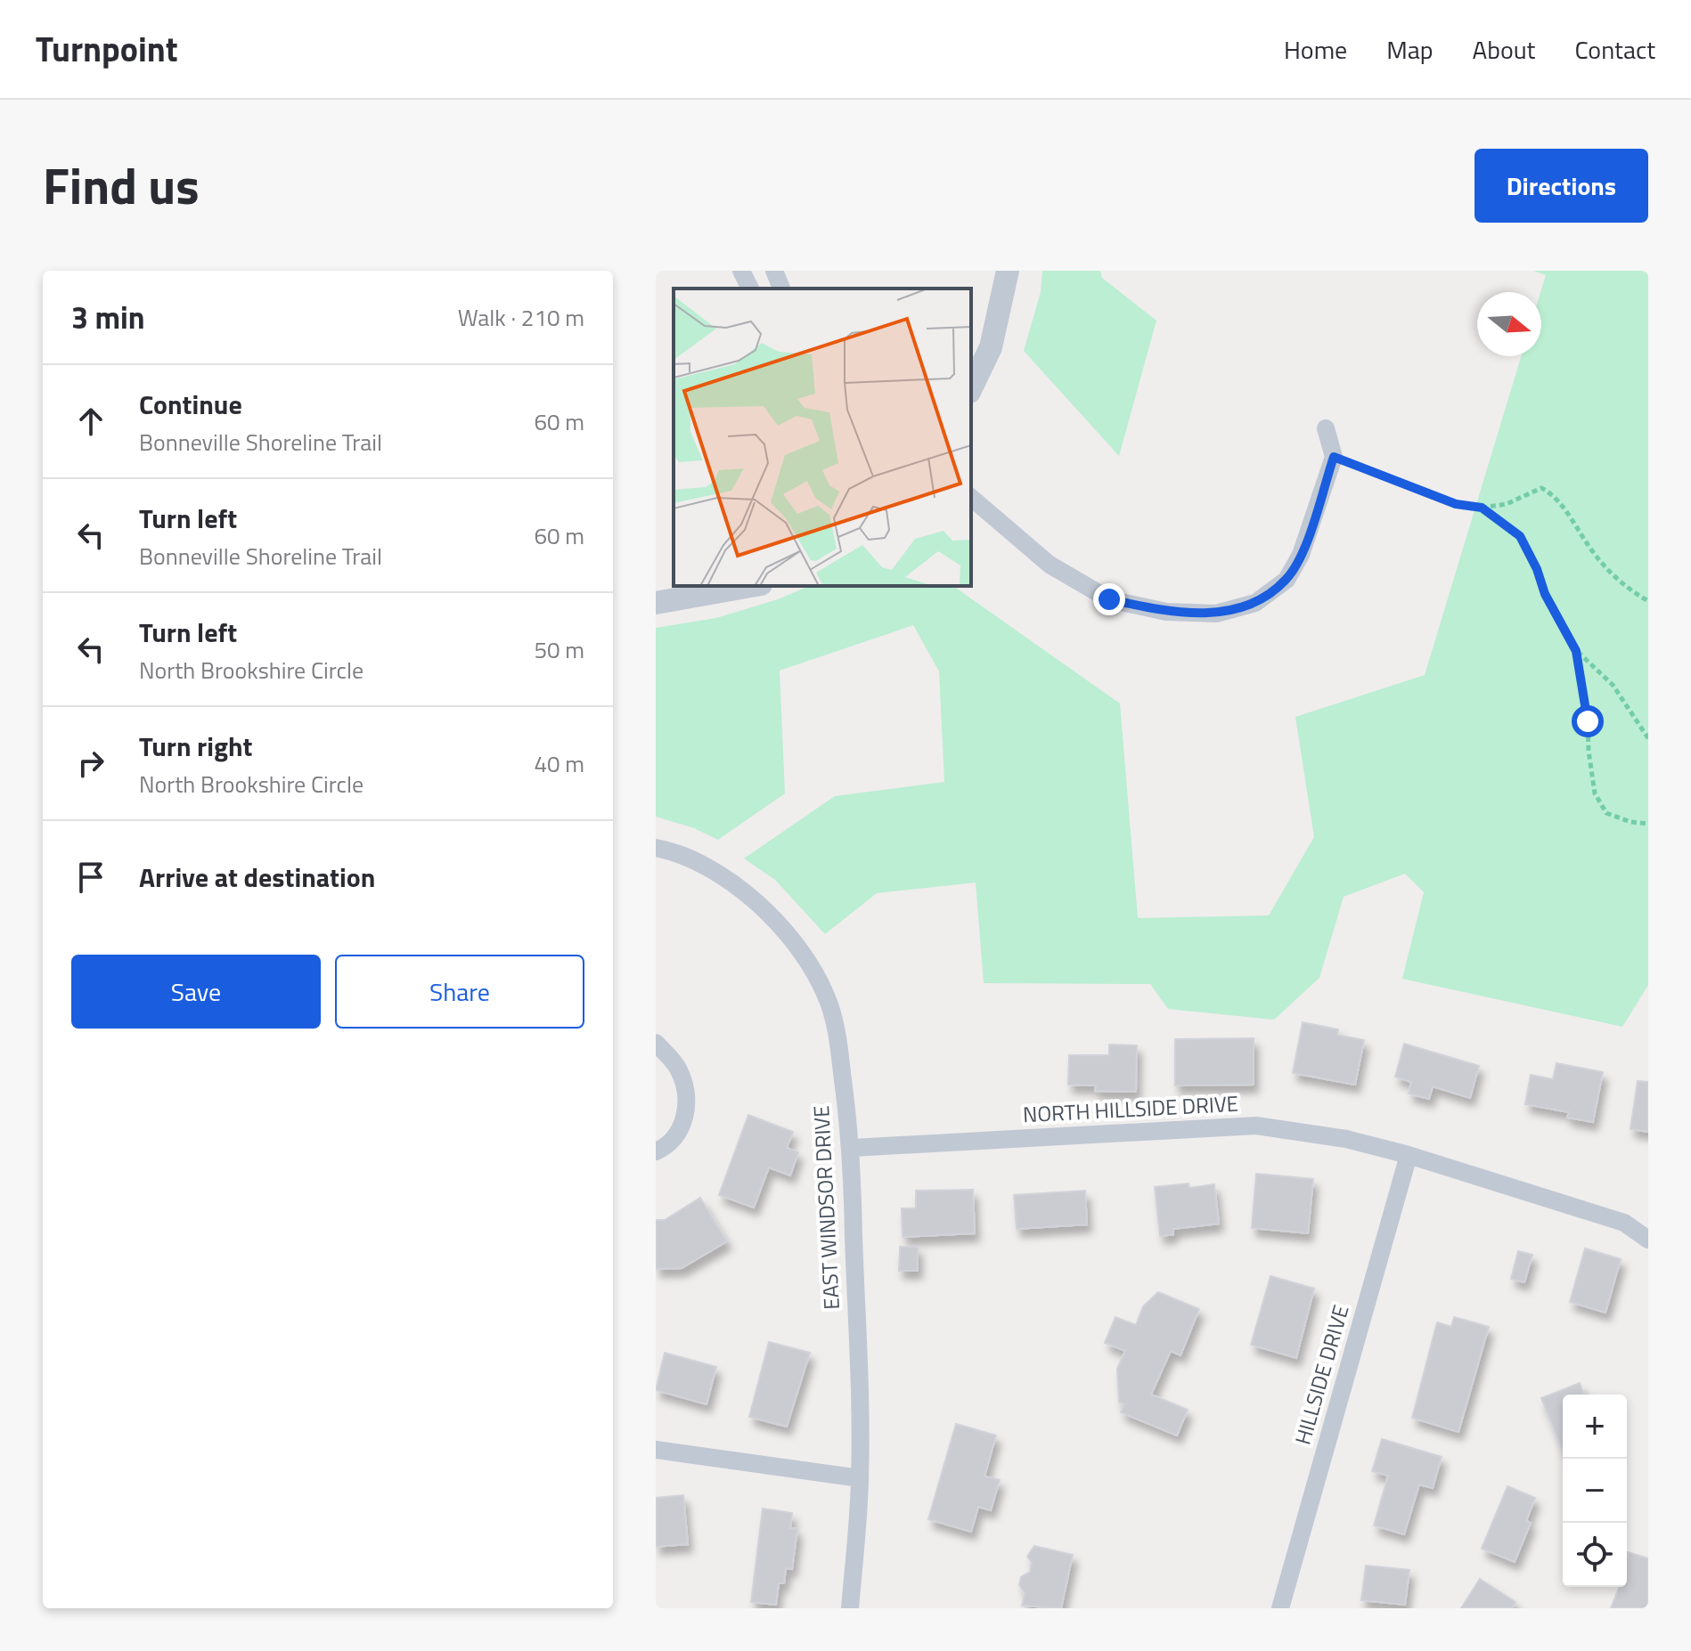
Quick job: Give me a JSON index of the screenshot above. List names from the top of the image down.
{
  "streets": {
    "street": ["NORTH HILLSIDE DRIVE", "EAST WINDSOR DRIVE", "HILLSIDE DRIVE"]
  },
  "crossings": [
    ["NORTH HILLSIDE DRIVE", "EAST WINDSOR DRIVE"],
    ["NORTH HILLSIDE DRIVE", "HILLSIDE DRIVE"]
  ],
  "north": "right",
  "page": {
    "header": "Turnpoint",
    "nav": [
      "Home",
      "Map",
      "About",
      "Contact"
    ],
    "title": "Find us",
    "buttons": [
      "Directions",
      ["Save", "Share"]
    ],
    "heading": ["3 min", "Walk · 210 m"],
    "list": [
      ["Continue", "Bonneville Shoreline Trail", "60 m"],
      ["Turn left", "Bonneville Shoreline Trail", "60 m"],
      ["Turn left", "North Brookshire Circle", "50 m"],
      ["Turn right", "North Brookshire Circle", "40 m"],
      "Arrive at destination"
    ],
    "map_buttons": ["+", "−"]
  }
}
